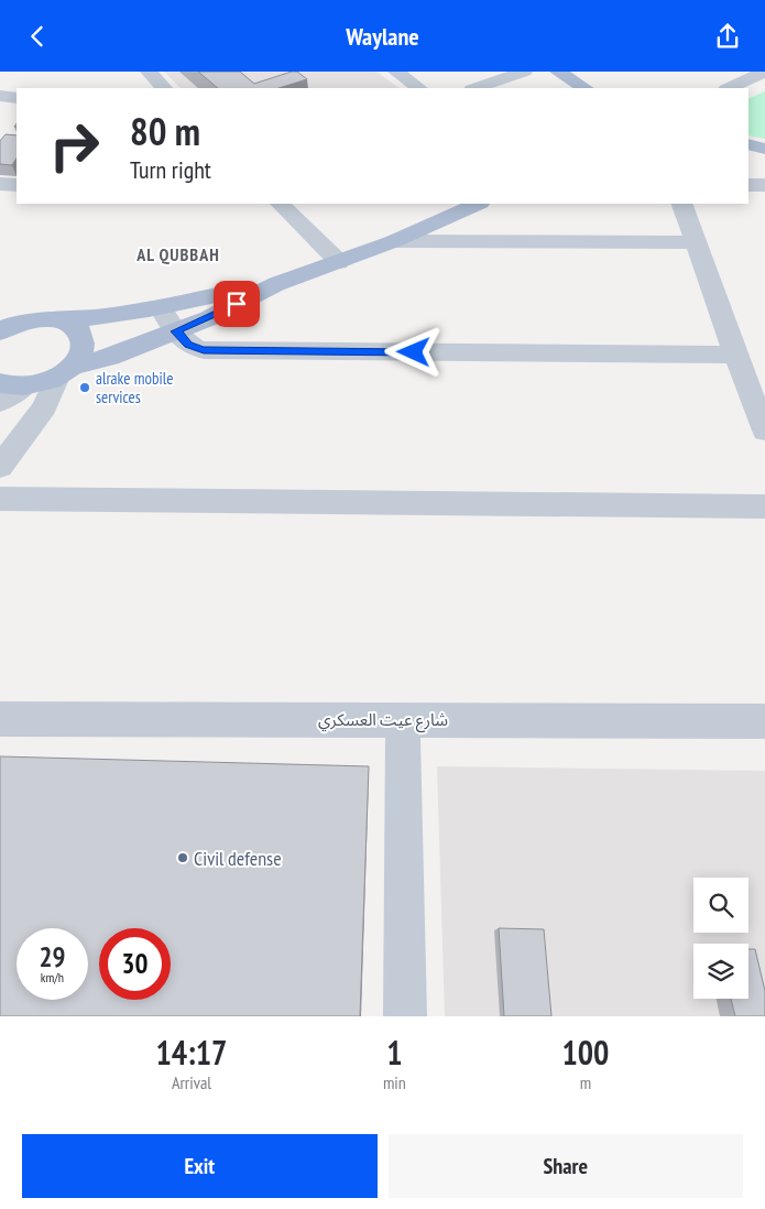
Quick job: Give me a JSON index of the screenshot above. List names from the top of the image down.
{
  "streets": {
    "street": ["شارع عيت العسكري"]
  },
  "districts": ["AL QUBBAH"],
  "places": ["alrake mobile services", "Civil defense"],
  "page": {
    "header": "Waylane",
    "turn": ["80 m", "Turn right"],
    "speed": "29 km/h",
    "limit": "30",
    "eta": [
      "14:17",
      "Arrival",
      "1",
      "min",
      "100",
      "m"
    ],
    "buttons": ["Exit", "Share"]
  }
}
